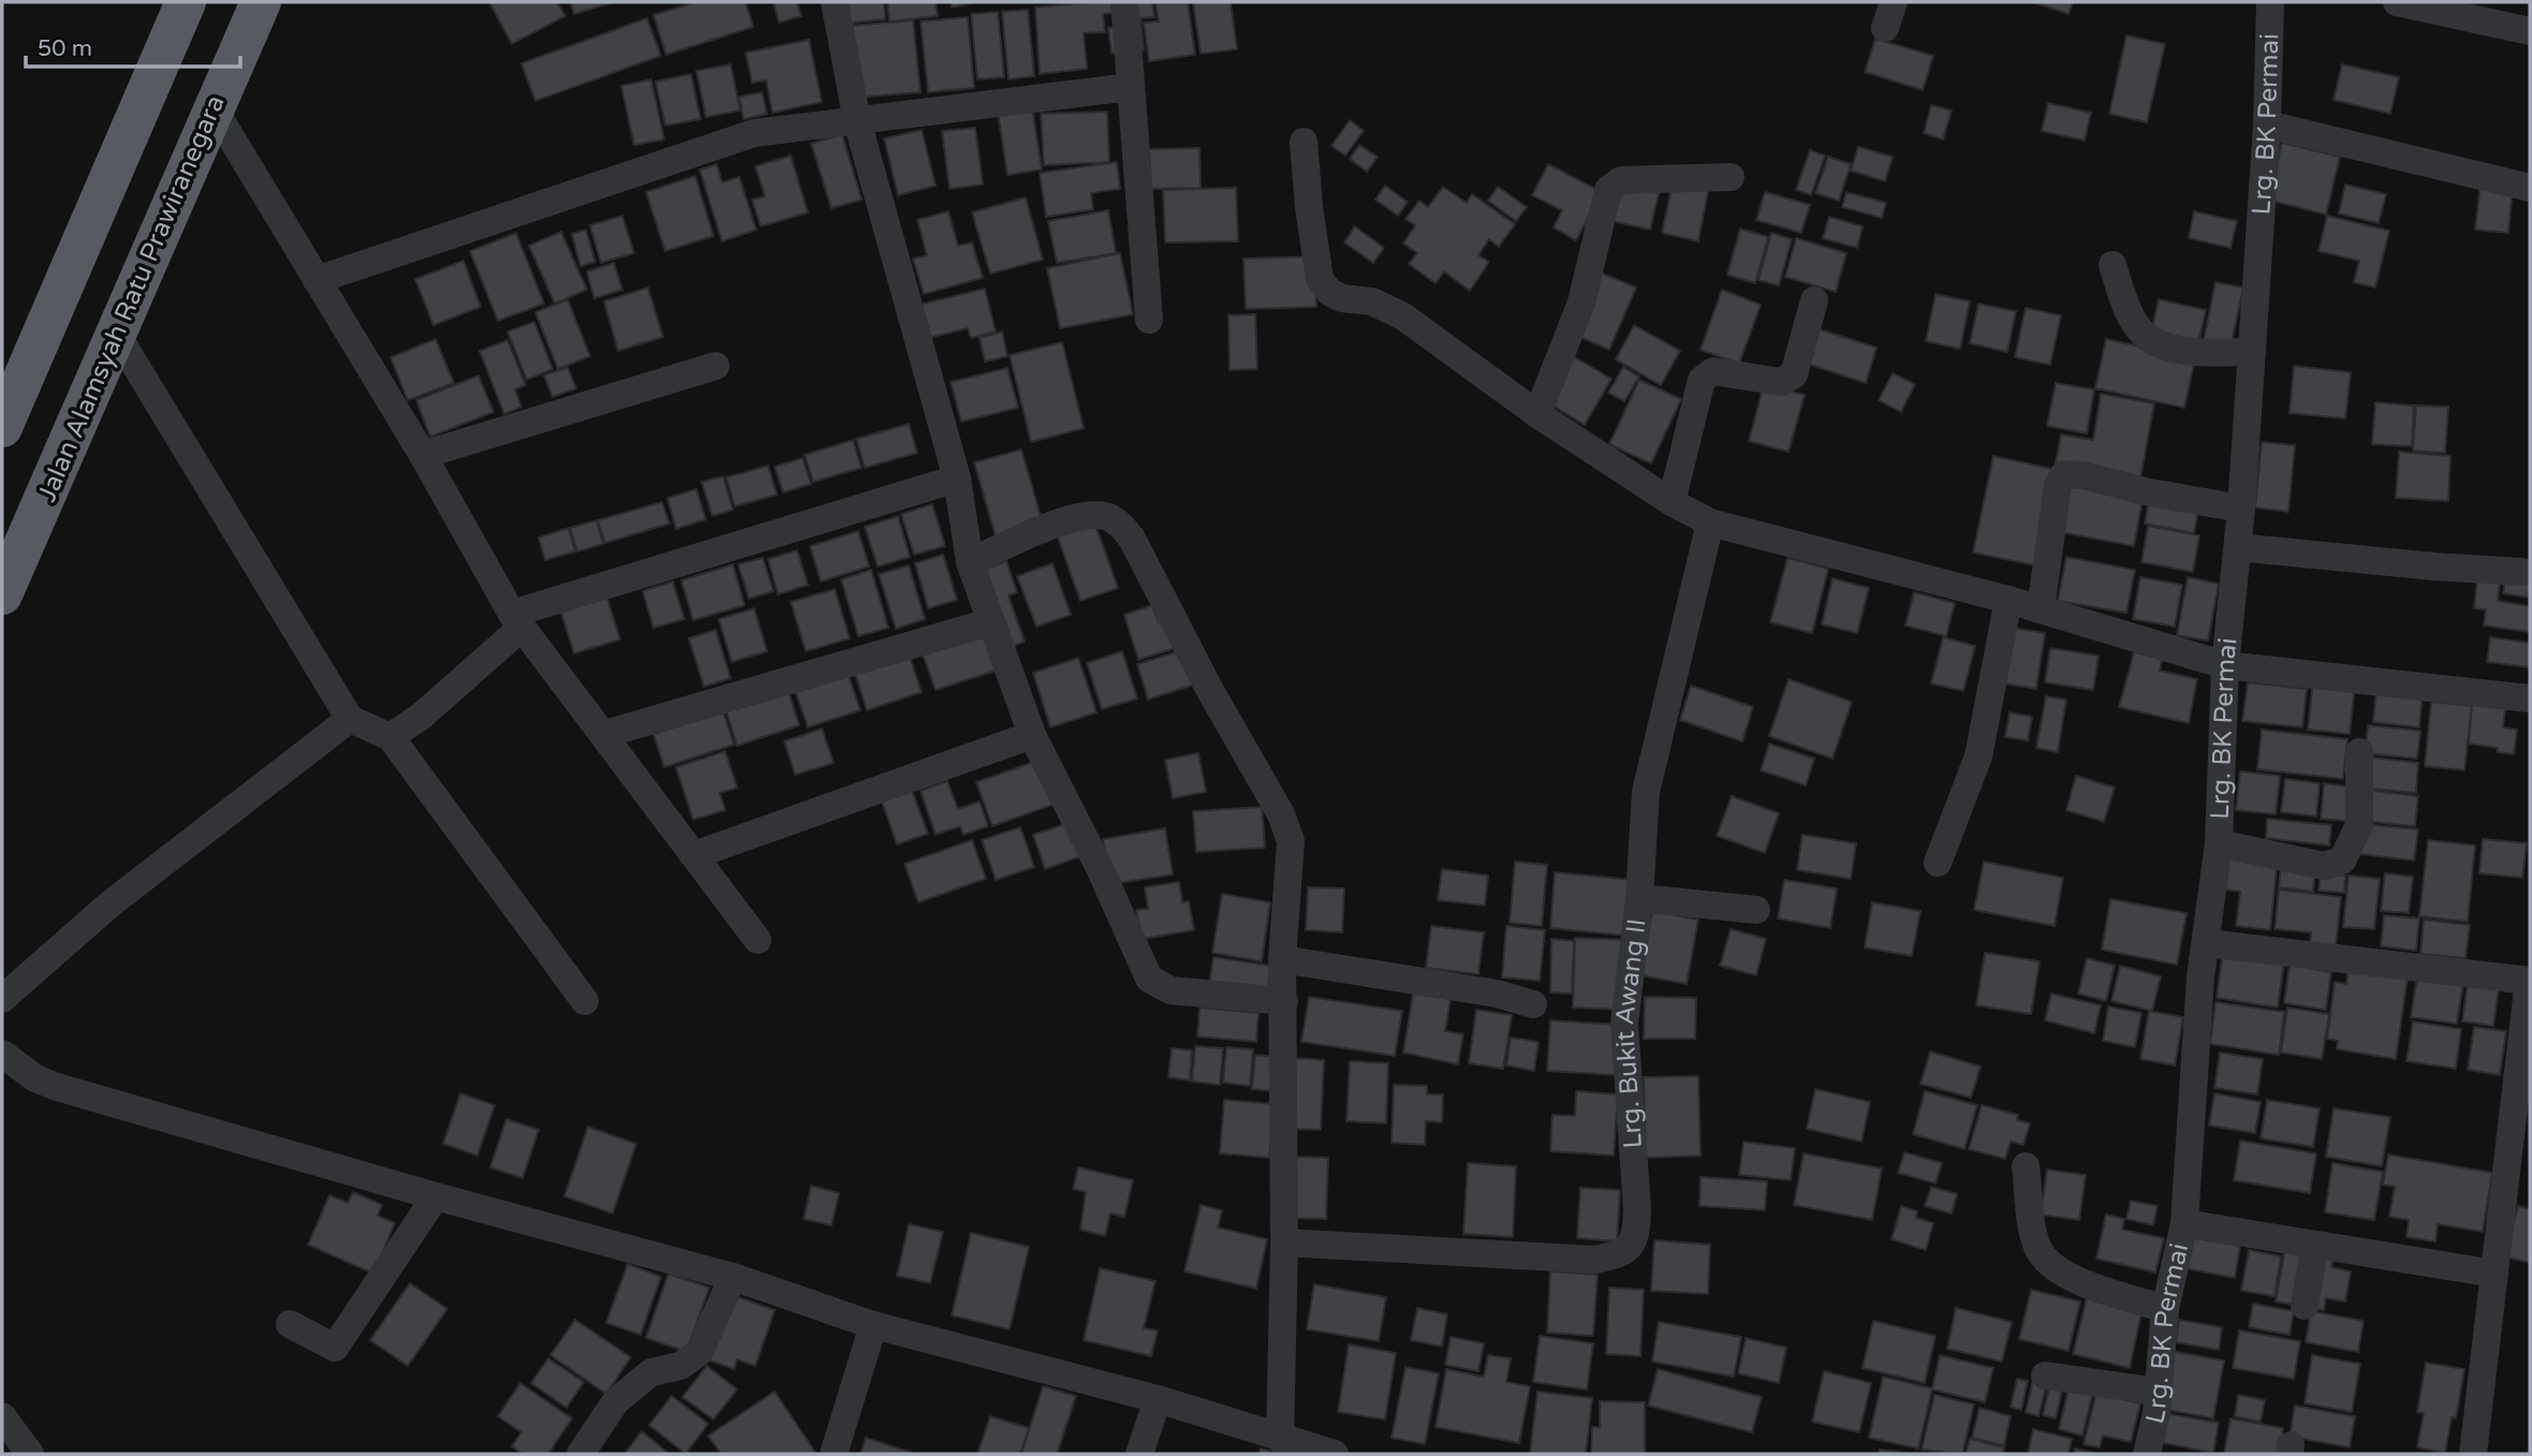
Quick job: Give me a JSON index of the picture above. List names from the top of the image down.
{
  "streets": {
    "highway": ["Jalan Alamsyah Ratu Prawiranegara"],
    "street": ["Lrg. BK Permai", "Lrg. Bukit Awang II"]
  },
  "scale_bar": "50 m"
}
